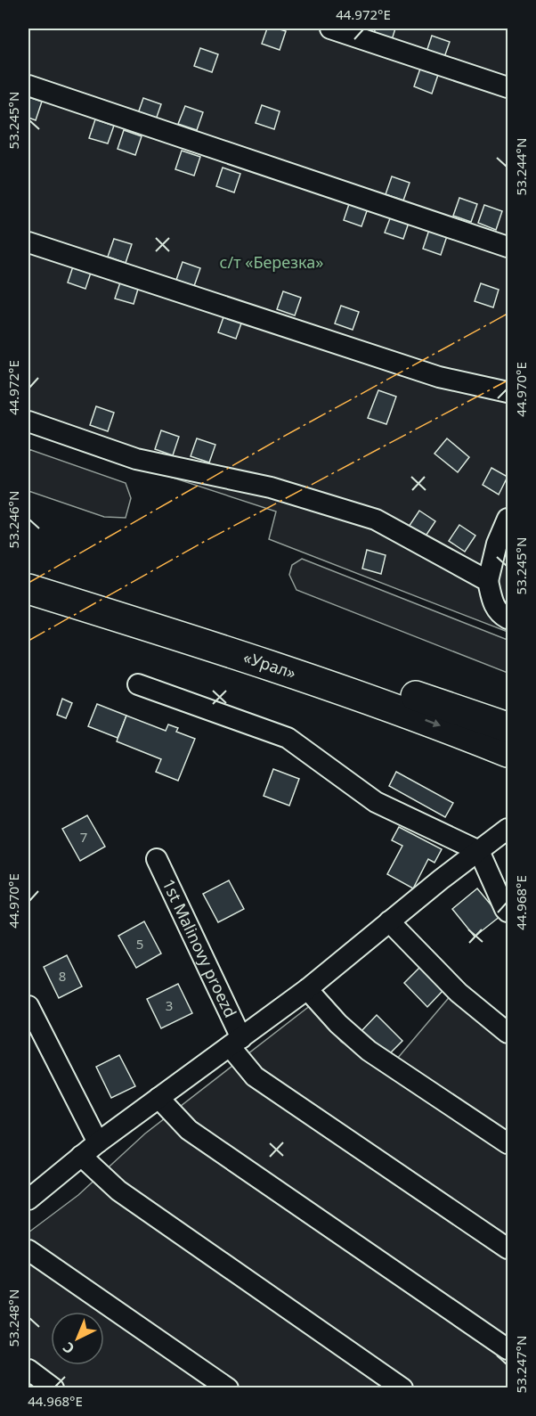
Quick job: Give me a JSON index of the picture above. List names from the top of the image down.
{
  "streets": {
    "highway": ["«Урал»"],
    "street": ["1st Malinovy proezd"]
  },
  "parks": ["с/т «Березка»"],
  "house_numbers": [
    "7",
    "5",
    "8",
    "3"
  ],
  "north": "bottom left",
  "coordinates": [
    "44.972°E",
    "53.245°N",
    "53.244°N",
    "44.970°E",
    "53.246°N",
    "44.968°E",
    "53.248°N",
    "53.247°N"
  ]
}
